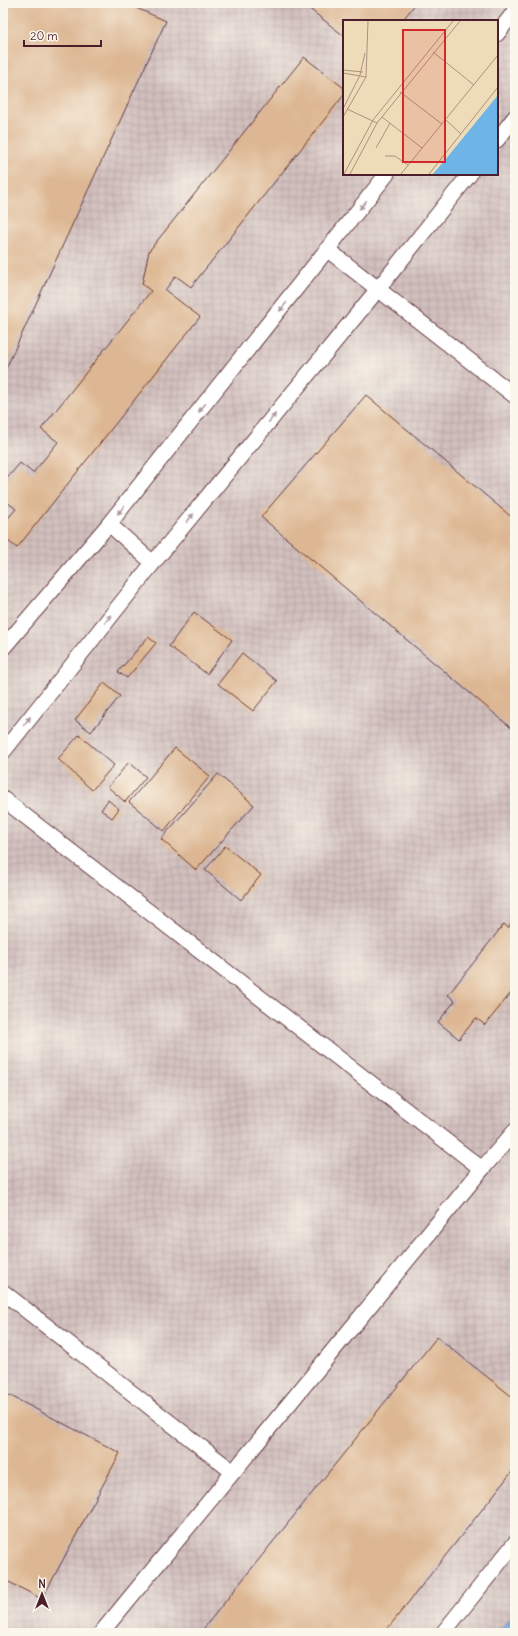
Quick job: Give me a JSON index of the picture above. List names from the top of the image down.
{
  "scale_bar": "20 m",
  "north": "top"
}
